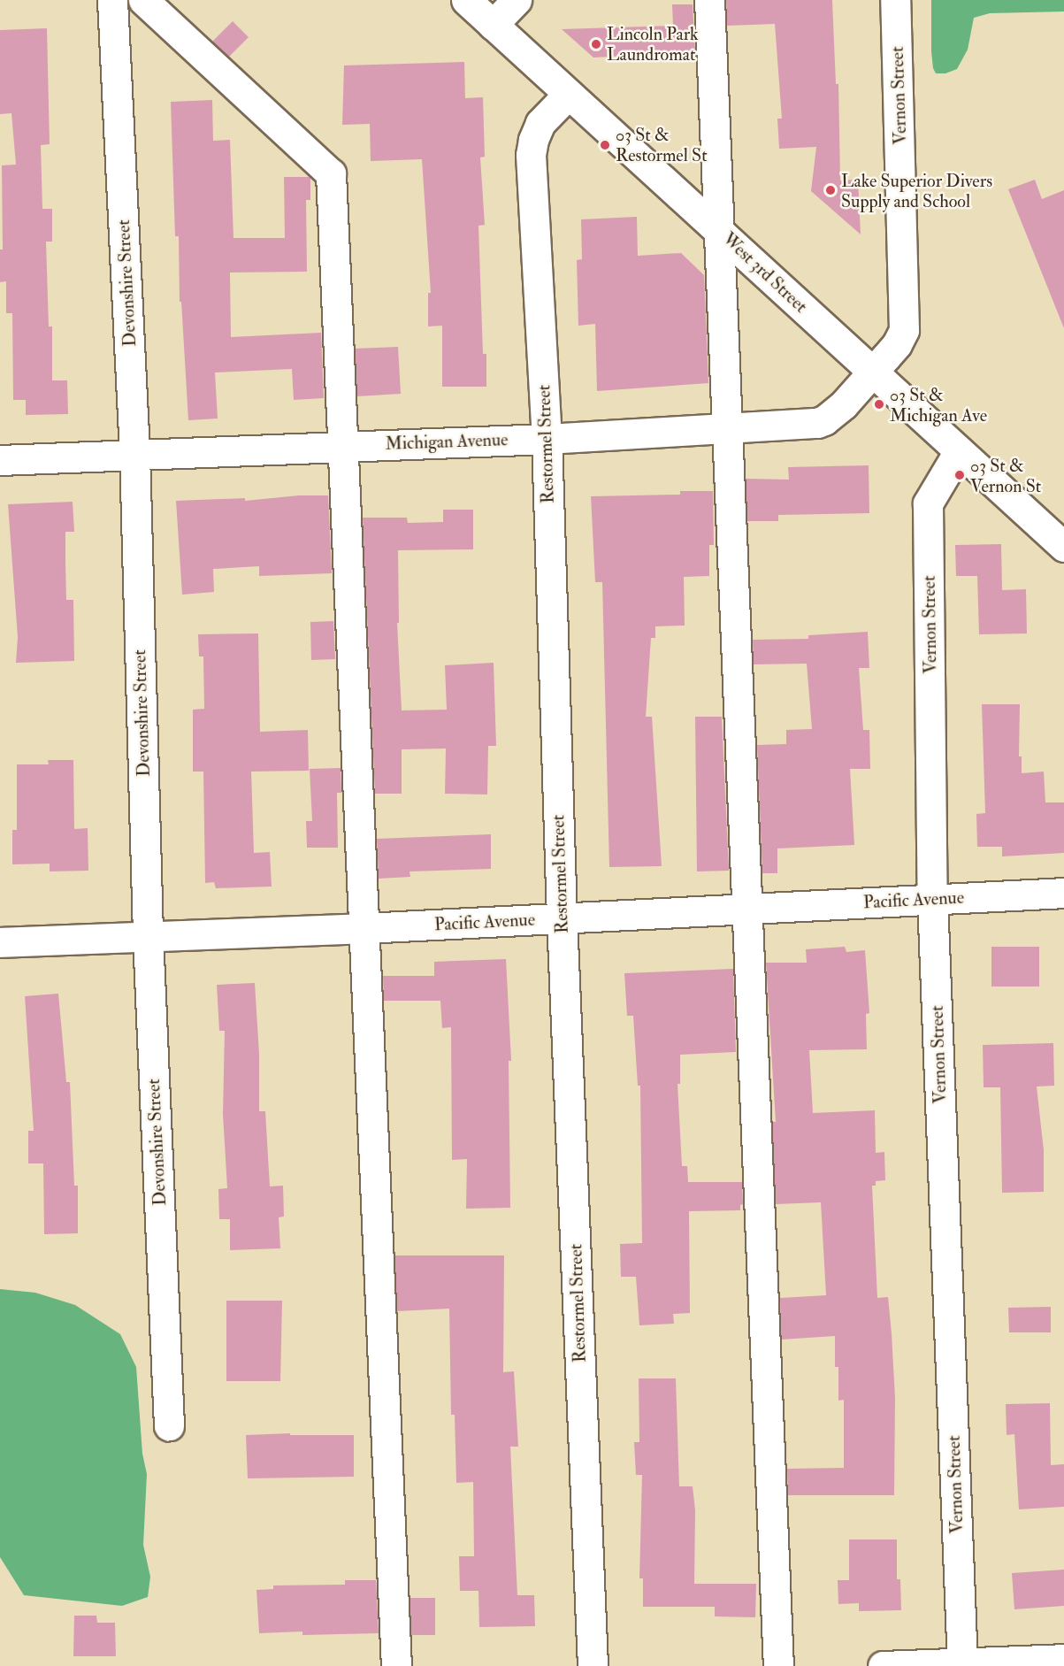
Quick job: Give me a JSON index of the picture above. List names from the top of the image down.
{
  "streets": {
    "street": [
      "Vernon Street",
      "West 3rd Street",
      "Devonshire Street",
      "Michigan Avenue",
      "Restormel Street",
      "Pacific Avenue"
    ]
  },
  "crossings": [
    ["Vernon Street", "West 3rd Street"],
    ["Vernon Street", "Michigan Avenue"],
    ["Vernon Street", "Pacific Avenue"],
    ["West 3rd Street", "Michigan Avenue"],
    ["West 3rd Street", "Restormel Street"],
    ["Devonshire Street", "Michigan Avenue"],
    ["Devonshire Street", "Pacific Avenue"],
    ["Michigan Avenue", "Restormel Street"],
    ["Restormel Street", "Pacific Avenue"]
  ],
  "places": [
    "Lincoln Park Laundromat",
    "03 St & Restormel St",
    "Lake Superior Divers Supply and School",
    "03 St & Michigan Ave",
    "03 St & Vernon St"
  ]
}
